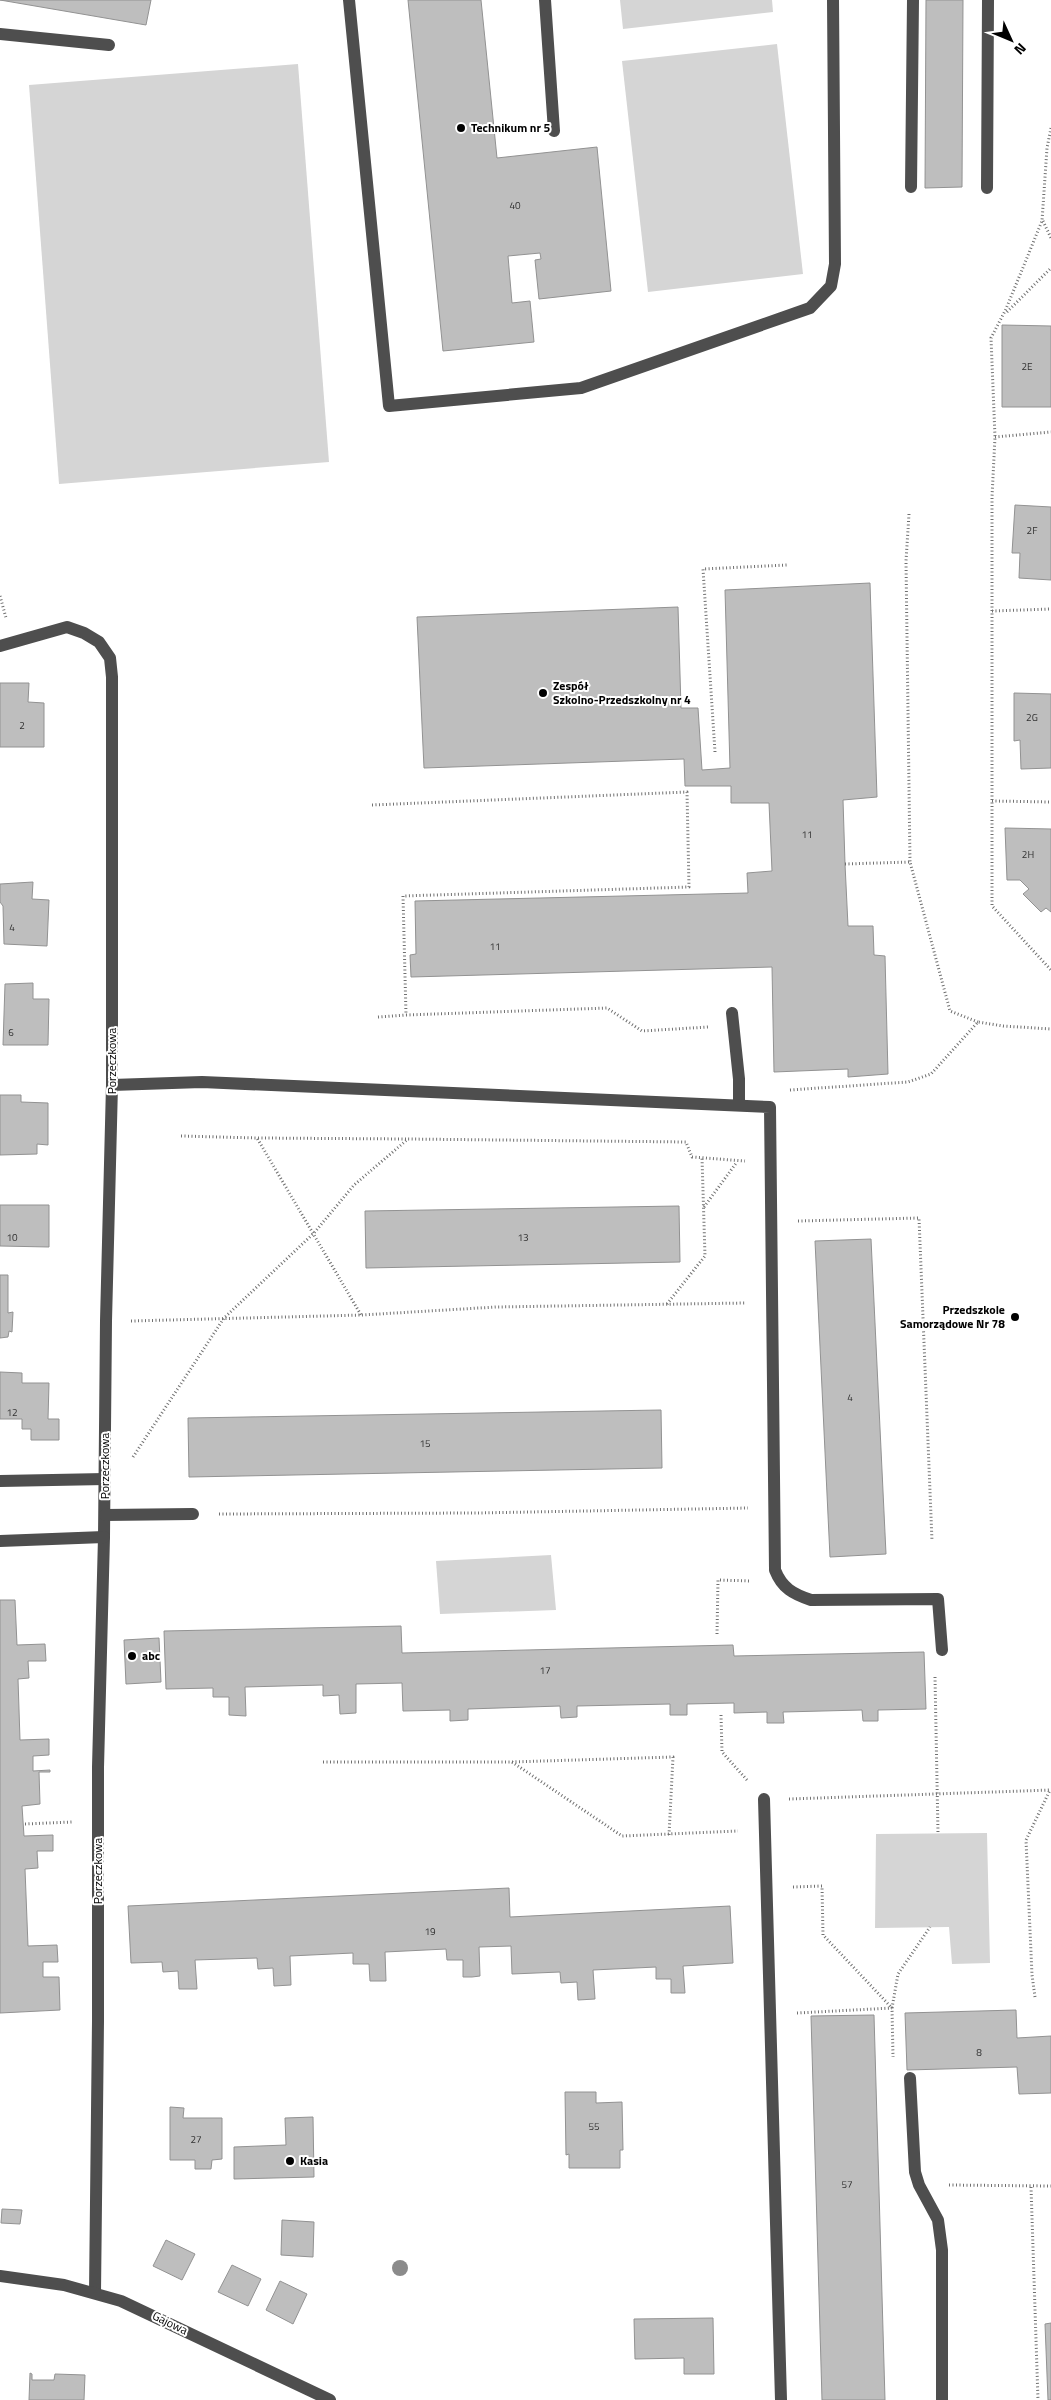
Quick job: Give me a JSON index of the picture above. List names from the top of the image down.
{
  "streets": {
    "street": ["Porzeczkowa", "Gajowa"]
  },
  "crossings": [
    ["Porzeczkowa", "Gajowa"]
  ],
  "places": [
    "Technikum nr 5",
    "Zespół Szkolno-Przedszkolny nr 4",
    "Przedszkole Samorządowe Nr 78",
    "abc",
    "Kasia"
  ],
  "house_numbers": [
    "40",
    "2E",
    "2F",
    "2G",
    "2",
    "11",
    "2H",
    "4",
    "11",
    "6",
    "10",
    "13",
    "4",
    "12",
    "15",
    "17",
    "19",
    "8",
    "55",
    "27",
    "57"
  ],
  "north": "bottom right"
}
